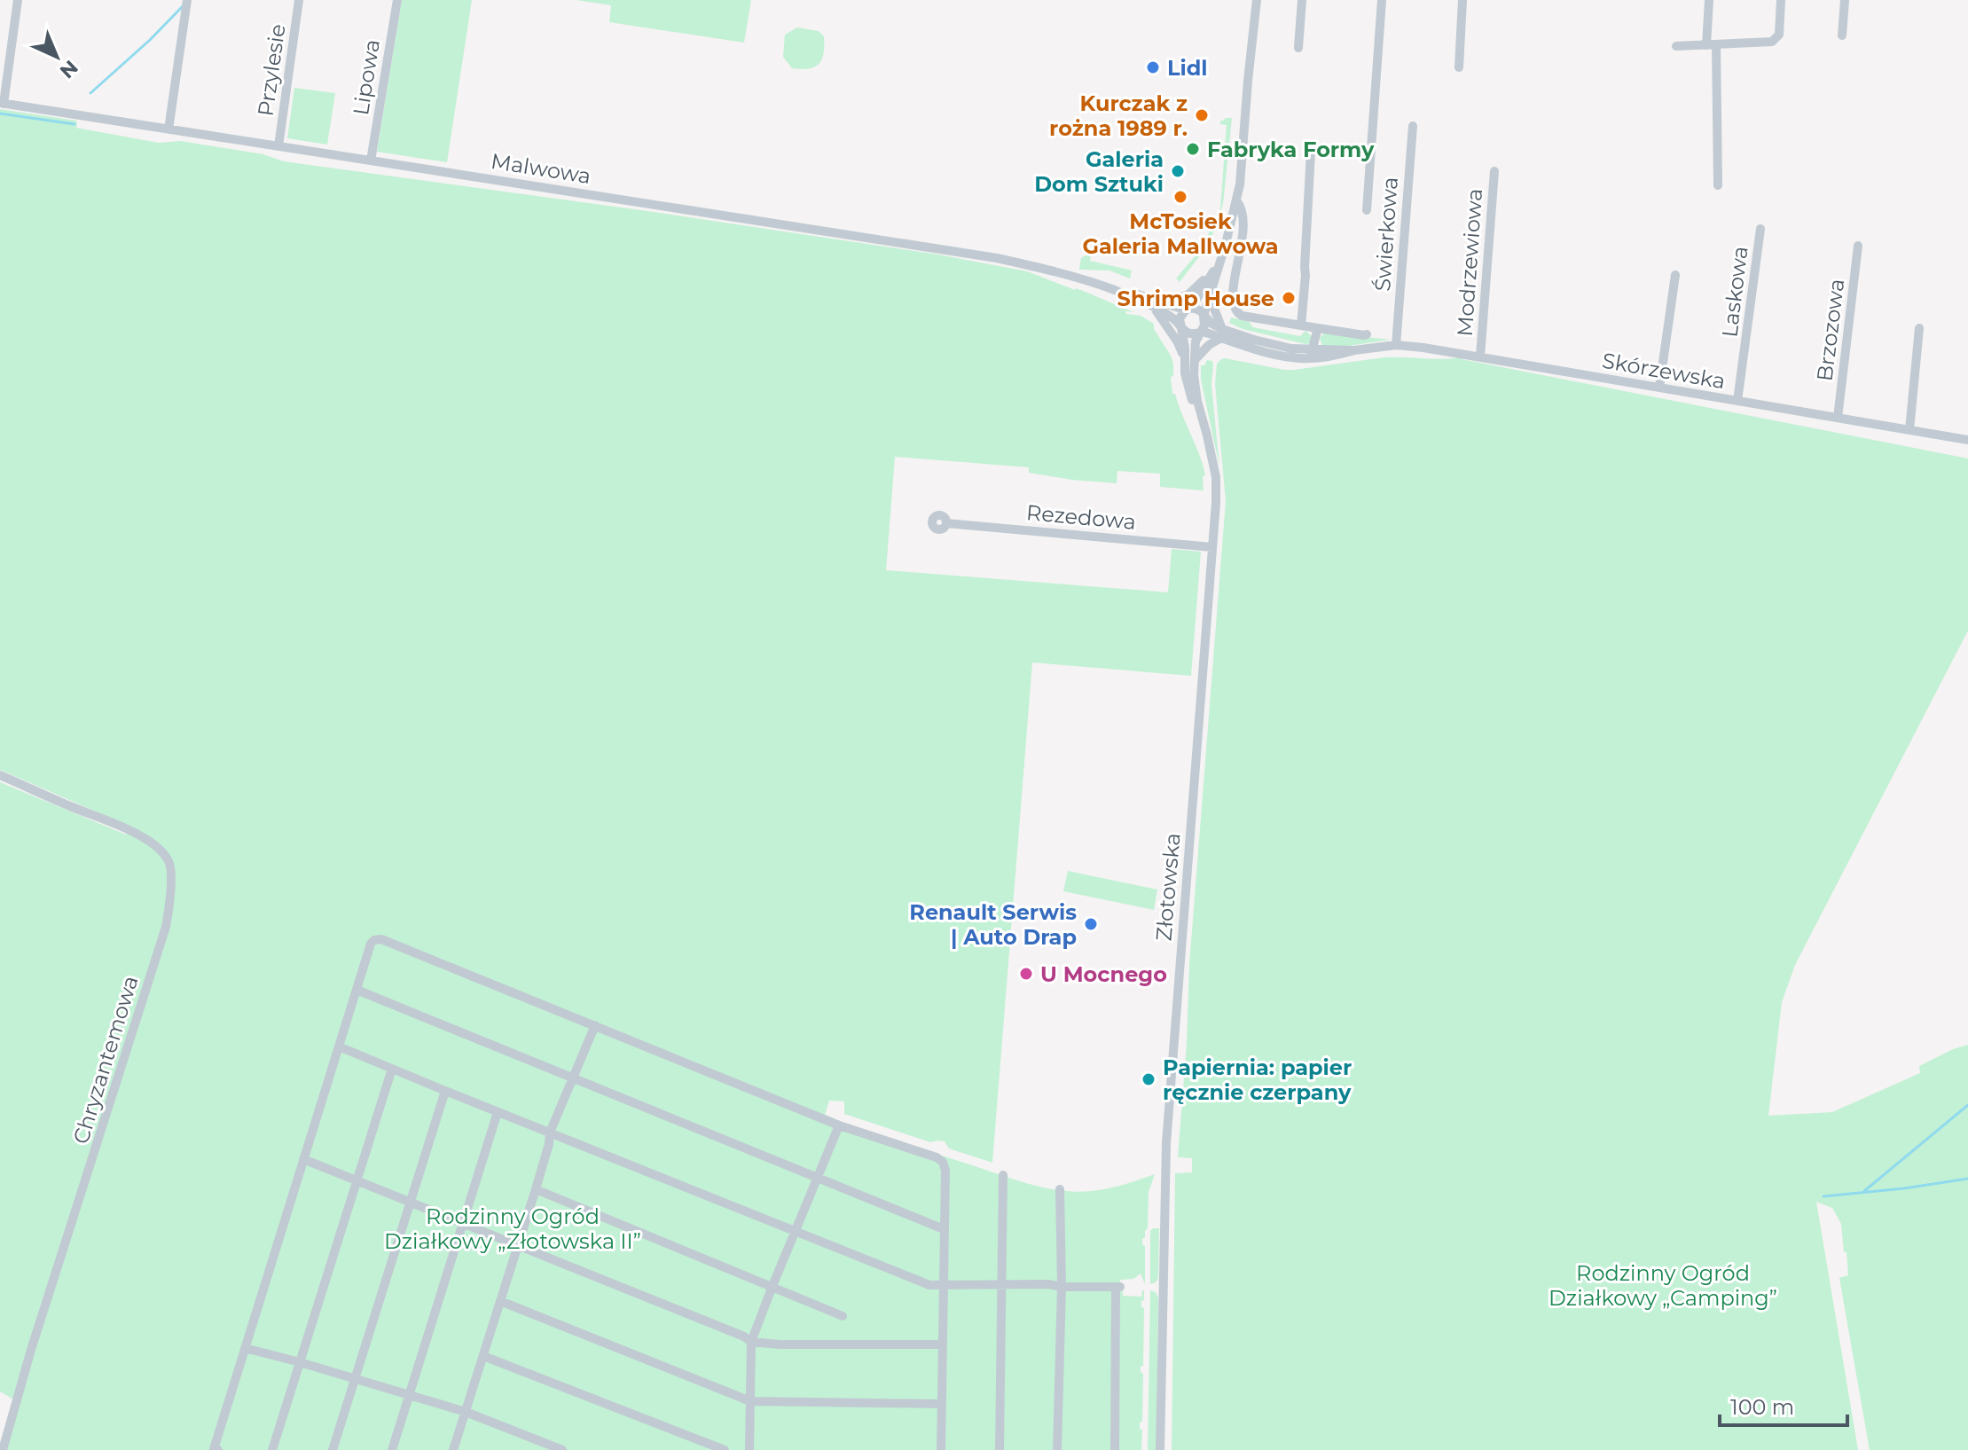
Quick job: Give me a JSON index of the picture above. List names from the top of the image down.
{
  "streets": {
    "street": [
      "Przylesie",
      "Lipowa",
      "Malwowa",
      "Świerkowa",
      "Modrzewiowa",
      "Laskowa",
      "Brzozowa",
      "Skórzewska",
      "Rezedowa",
      "Złotowska",
      "Chryzantemowa"
    ]
  },
  "crossings": [
    ["Przylesie", "Malwowa"],
    ["Lipowa", "Malwowa"],
    ["Malwowa", "Skórzewska"],
    ["Malwowa", "Złotowska"],
    ["Świerkowa", "Skórzewska"],
    ["Modrzewiowa", "Skórzewska"],
    ["Laskowa", "Skórzewska"],
    ["Brzozowa", "Skórzewska"],
    ["Skórzewska", "Złotowska"],
    ["Rezedowa", "Złotowska"]
  ],
  "parks": ["Rodzinny Ogród Działkowy „Złotowska II”", "Rodzinny Ogród Działkowy „Camping”"],
  "places": [
    "Lidl",
    "Kurczak z rożna 1989 r.",
    "Fabryka Formy",
    "Galeria Dom Sztuki",
    "McTosiek Galeria Mallwowa",
    "Shrimp House",
    "Renault Serwis | Auto Drap",
    "U Mocnego",
    "Papiernia: papier ręcznie czerpany"
  ],
  "scale_bar": "100 m",
  "north": "bottom right"
}
